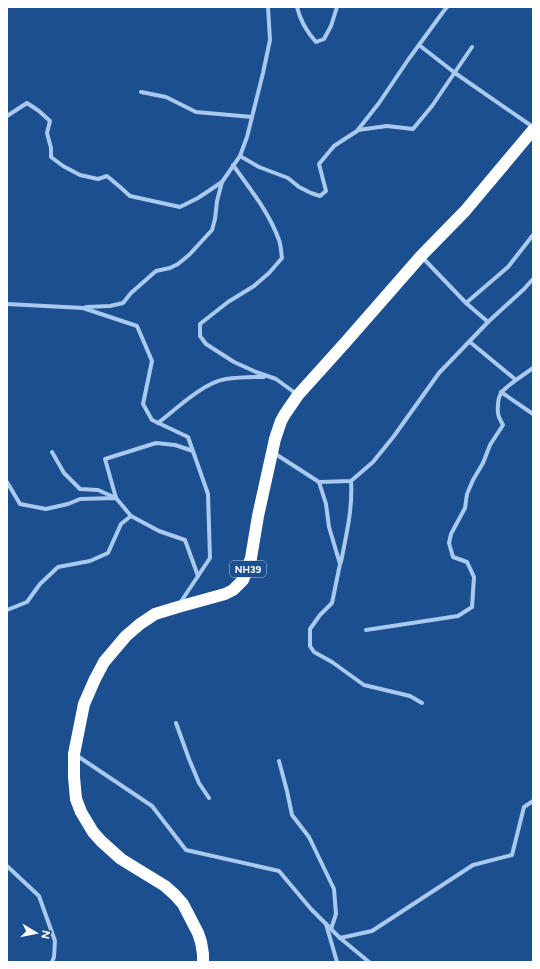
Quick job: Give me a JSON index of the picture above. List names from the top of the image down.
{
  "streets": {
    "highway": ["NH39"]
  },
  "north": "right"
}
